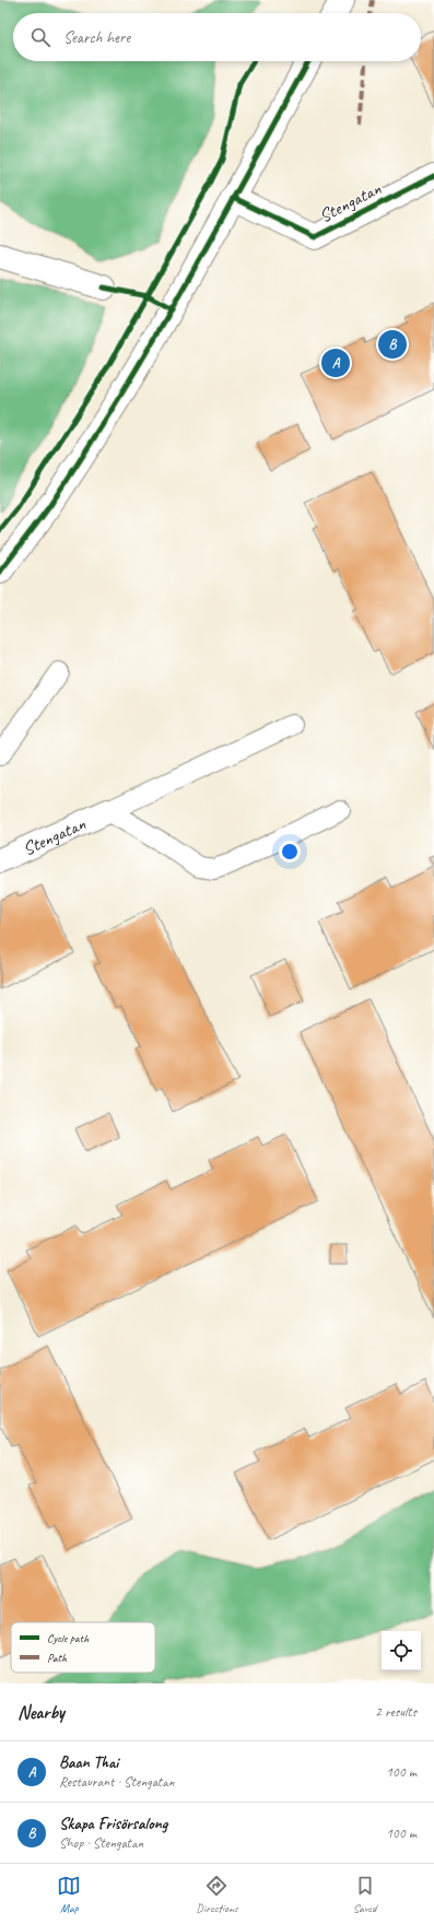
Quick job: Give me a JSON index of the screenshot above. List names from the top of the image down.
{
  "streets": {
    "street": ["Stengatan"]
  },
  "legend": ["Cycle path", "Path"],
  "page": {
    "search": "Search here",
    "pins": ["B", "A"],
    "heading": ["Nearby", "2 results"],
    "list": [
      {
        "mark": "A",
        "name": "Baan Thai",
        "note": "Restaurant · Stengatan",
        "value": "100 m"
      },
      {
        "mark": "B",
        "name": "Skapa Frisörsalong",
        "note": "Shop · Stengatan",
        "value": "100 m"
      }
    ],
    "nav": ["Map", "Directions", "Saved"]
  }
}
